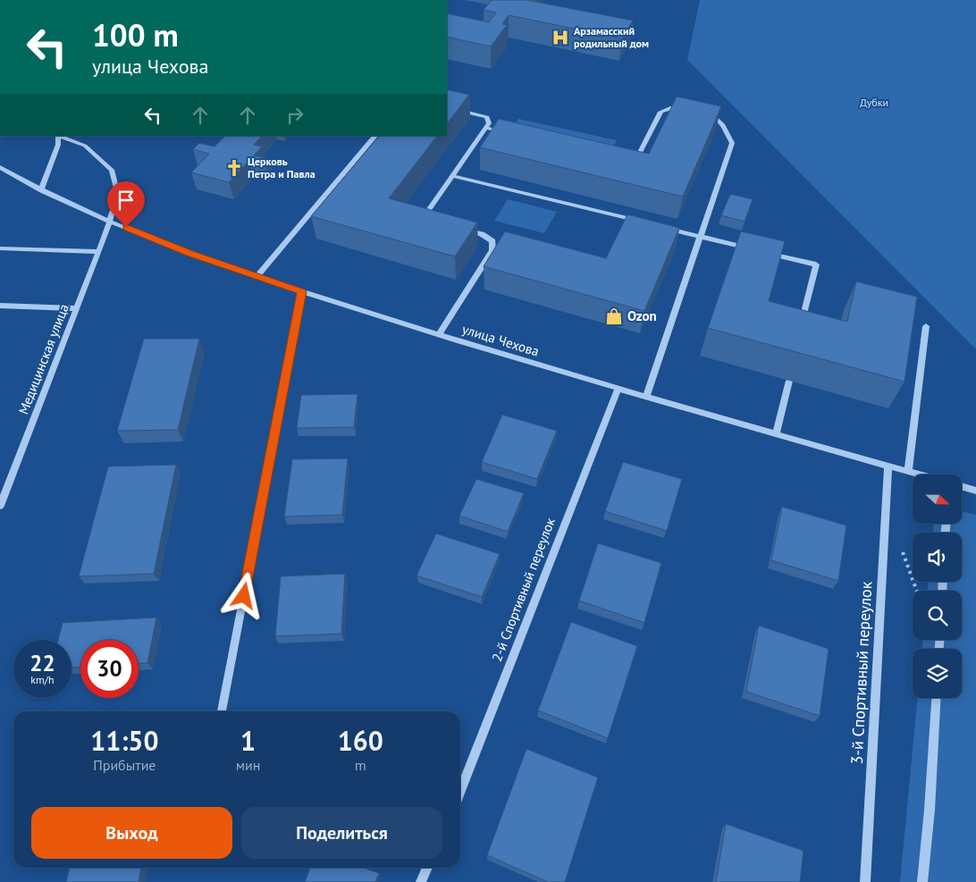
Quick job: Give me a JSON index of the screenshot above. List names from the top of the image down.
{
  "streets": {
    "street": [
      "улица Чехова",
      "Медицинская улица",
      "2-й Спортивный переулок",
      "3-й Спортивный переулок"
    ]
  },
  "crossings": [
    ["улица Чехова", "Медицинская улица"],
    ["улица Чехова", "2-й Спортивный переулок"],
    ["улица Чехова", "3-й Спортивный переулок"]
  ],
  "parks": ["Дубки"],
  "places": {
    "hospital": ["Арзамасский родильный дом"],
    "church": ["Церковь Петра и Павла"],
    "shop": ["Ozon"]
  },
  "north": "right",
  "page": {
    "turn": ["100 m", "улица Чехова"],
    "speed": "22 km/h",
    "limit": "30",
    "eta": [
      "11:50",
      "Прибытие",
      "1",
      "мин",
      "160",
      "m"
    ],
    "buttons": ["Выход", "Поделиться"]
  }
}
